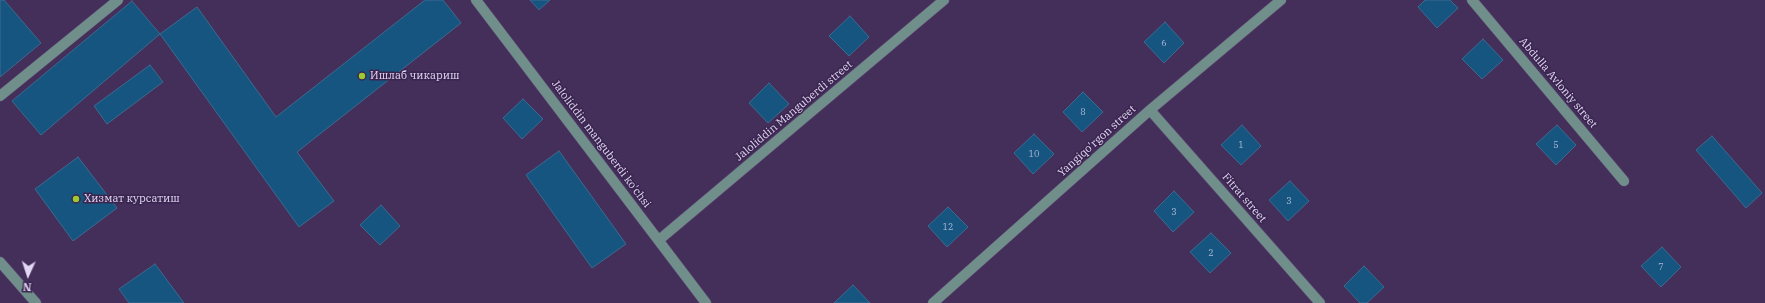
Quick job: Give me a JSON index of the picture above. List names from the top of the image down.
{
  "streets": {
    "street": [
      "Abdulla Avloniy street",
      "Jaloliddin Manguberdi street",
      "Yangiqo'rgon street",
      "Jaloliddin manguberdi ko'chsi",
      "Fitrat street"
    ]
  },
  "crossings": [
    ["Jaloliddin Manguberdi street", "Jaloliddin manguberdi ko'chsi"],
    ["Yangiqo'rgon street", "Fitrat street"]
  ],
  "places": ["Ишлаб чикариш", "Хизмат курсатиш"],
  "house_numbers": [
    "6",
    "8",
    "1",
    "5",
    "10",
    "3",
    "3",
    "12",
    "2",
    "7"
  ],
  "north": "bottom"
}
